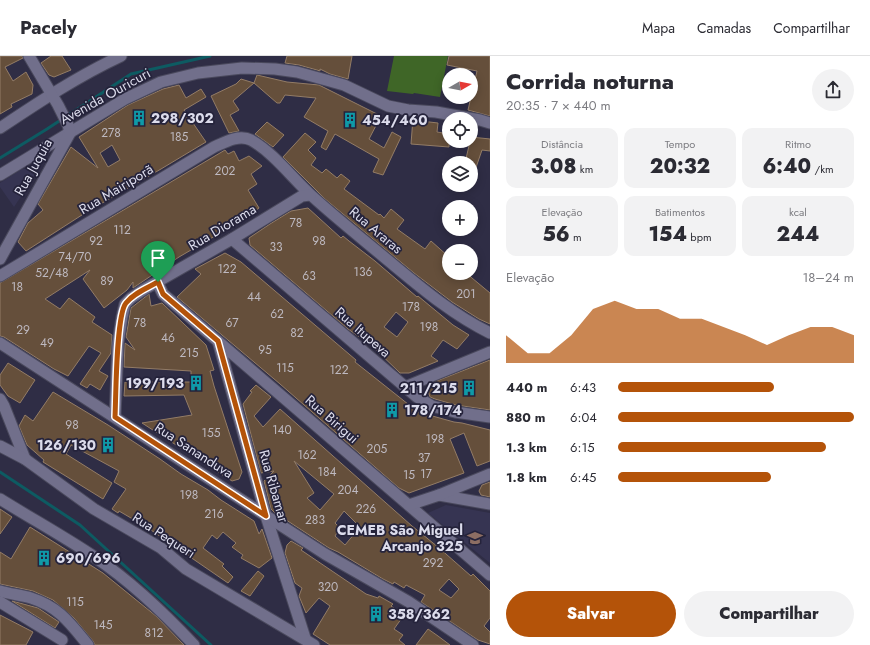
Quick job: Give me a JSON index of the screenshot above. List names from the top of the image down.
{
  "streets": {
    "street": [
      "Avenida Ouricuri",
      "Rua Juquia",
      "Rua Mairiporã",
      "Rua Diorama",
      "Rua Araras",
      "Rua Itupeva",
      "Rua Birigui",
      "Rua Sananduva",
      "Rua Ribamar",
      "Rua Pequeri"
    ]
  },
  "crossings": [
    ["Avenida Ouricuri", "Rua Juquia"],
    ["Rua Mairiporã", "Rua Araras"],
    ["Rua Diorama", "Rua Araras"],
    ["Rua Diorama", "Rua Itupeva"],
    ["Rua Diorama", "Rua Birigui"],
    ["Rua Diorama", "Rua Sananduva"],
    ["Rua Birigui", "Rua Ribamar"],
    ["Rua Sananduva", "Rua Ribamar"],
    ["Rua Ribamar", "Rua Pequeri"]
  ],
  "places": {
    "building": [
      "298/302",
      "454/460",
      "199/193",
      "211/215",
      "178/174",
      "126/130",
      "690/696",
      "358/362"
    ],
    "school or university": ["CEMEB São Miguel Arcanjo 325"]
  },
  "house_numbers": [
    "278",
    "185",
    "202",
    "78",
    "112",
    "92",
    "98",
    "33",
    "74/70",
    "122",
    "136",
    "52/48",
    "63",
    "89",
    "18",
    "201",
    "44",
    "178",
    "62",
    "78",
    "67",
    "198",
    "29",
    "82",
    "46",
    "49",
    "95",
    "215",
    "115",
    "122",
    "98",
    "140",
    "155",
    "198",
    "205",
    "162",
    "37",
    "184",
    "17",
    "15",
    "204",
    "198",
    "226",
    "216",
    "283",
    "292",
    "320",
    "115",
    "145",
    "812"
  ],
  "north": "right",
  "page": {
    "header": "Pacely",
    "nav": ["Mapa", "Camadas", "Compartilhar"],
    "heading": ["Corrida noturna", "20:35 · 7 × 440 m"],
    "map_buttons": ["+", "−"],
    "stats": [
      ["Distância", "3.08 km"],
      ["Tempo", "20:32"],
      ["Ritmo", "6:40 /km"],
      ["Elevação", "56 m"],
      ["Batimentos", "154 bpm"],
      ["kcal", "244"]
    ],
    "chart": ["Elevação", "18–24 m"],
    "list": [
      {
        "name": "440 m",
        "note": "6:43"
      },
      {
        "name": "880 m",
        "note": "6:04"
      },
      {
        "name": "1.3 km",
        "note": "6:15"
      },
      {
        "name": "1.8 km",
        "note": "6:45"
      }
    ],
    "buttons": ["Salvar", "Compartilhar"]
  }
}
